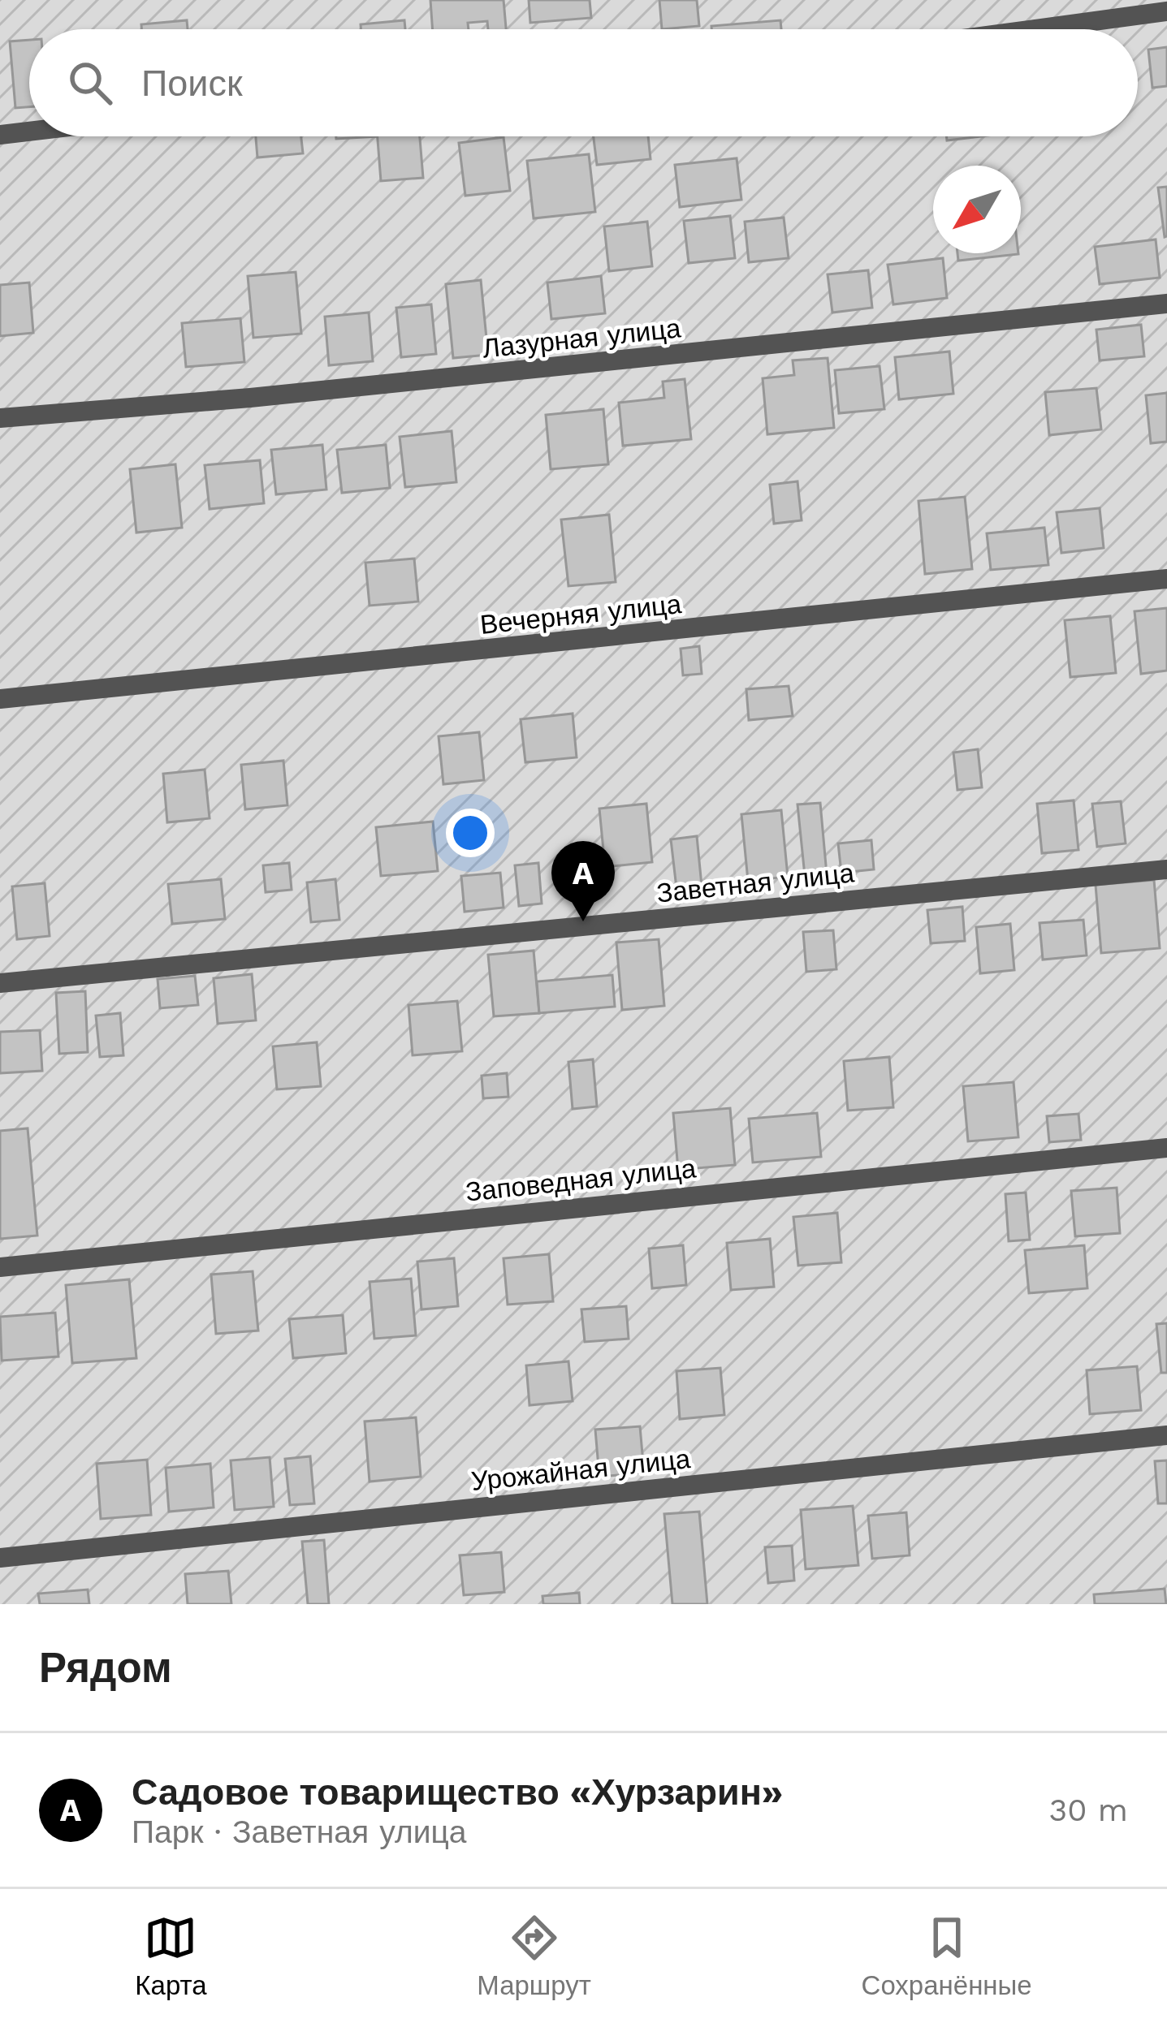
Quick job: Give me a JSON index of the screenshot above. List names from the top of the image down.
{
  "streets": {
    "street": [
      "Лазурная улица",
      "Вечерняя улица",
      "Заветная улица",
      "Заповедная улица",
      "Урожайная улица"
    ]
  },
  "north": "bottom left",
  "page": {
    "search": "Поиск",
    "pins": "A",
    "heading": "Рядом",
    "list": [
      {
        "mark": "A",
        "name": "Садовое товарищество «Хурзарин»",
        "note": "Парк · Заветная улица",
        "value": "30 m"
      }
    ],
    "nav": ["Карта", "Маршрут", "Сохранённые"]
  }
}
